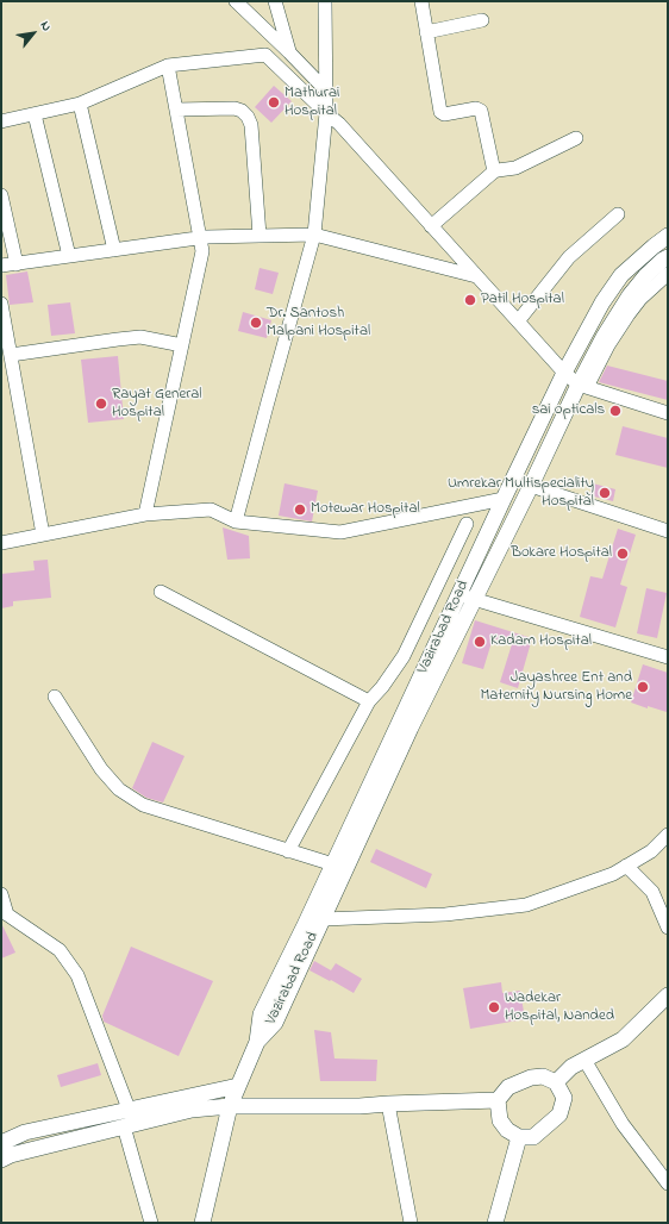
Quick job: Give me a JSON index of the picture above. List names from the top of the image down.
{
  "streets": {
    "main road": ["Vazirabad Road"]
  },
  "places": [
    "Mathurai Hospital",
    "Patil Hospital",
    "Dr. Santosh Malpani Hospital",
    "Rayat General Hospital",
    "sai opticals",
    "Umrekar Multispeciality Hospital",
    "Motewar Hospital",
    "Bokare Hospital",
    "Kadam Hospital",
    "Jayashree Ent and Maternity Nursing Home",
    "Wadekar Hospital, Nanded"
  ],
  "north": "top right"
}
